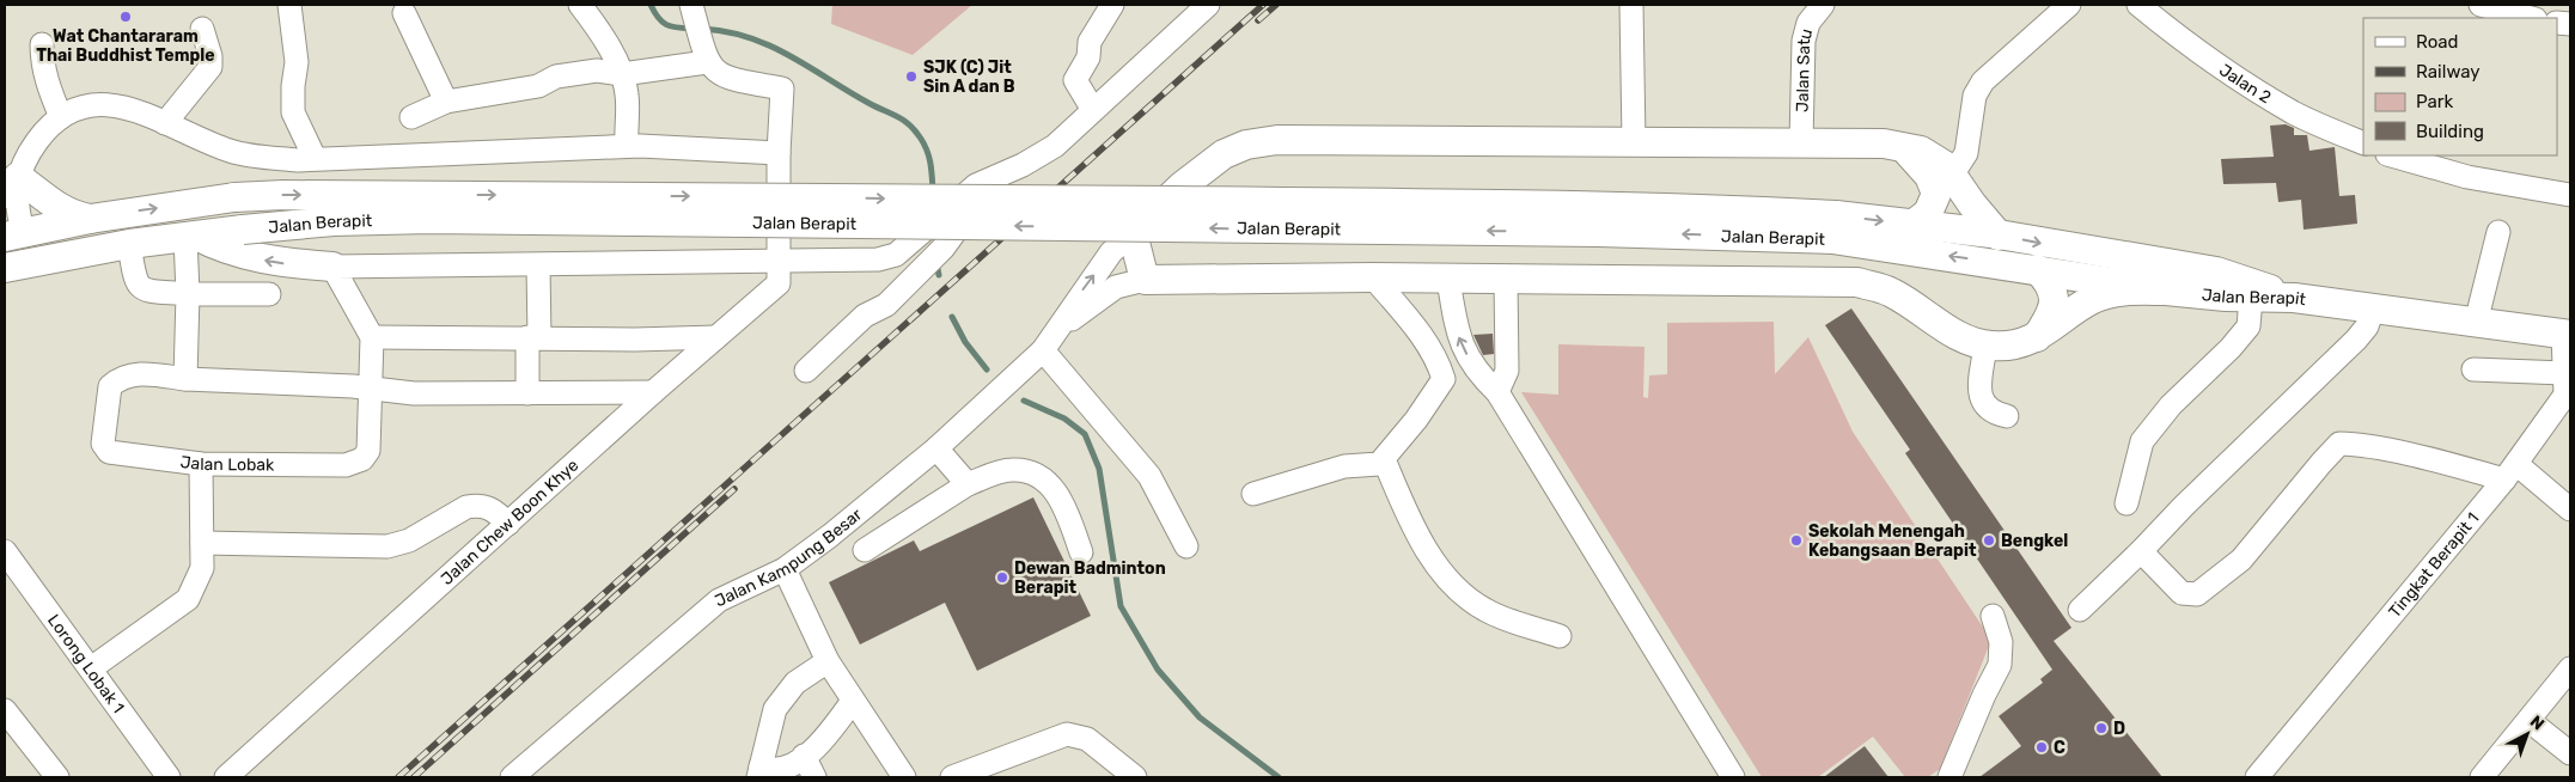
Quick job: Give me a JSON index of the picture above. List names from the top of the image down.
{
  "streets": {
    "main road": ["Jalan Berapit"],
    "street": [
      "Jalan Satu",
      "Jalan 2",
      "Jalan Lobak",
      "Jalan Chew Boon Khye",
      "Jalan Kampung Besar",
      "Tingkat Berapit 1",
      "Lorong Lobak 1"
    ]
  },
  "places": [
    "Wat Chantararam Thai Buddhist Temple",
    "SJK (C) Jit Sin A dan B",
    "Sekolah Menengah Kebangsaan Berapit",
    "Bengkel",
    "Dewan Badminton Berapit",
    "D",
    "C"
  ],
  "legend": [
    "Road",
    "Railway",
    "Park",
    "Building"
  ],
  "north": "top right"
}
